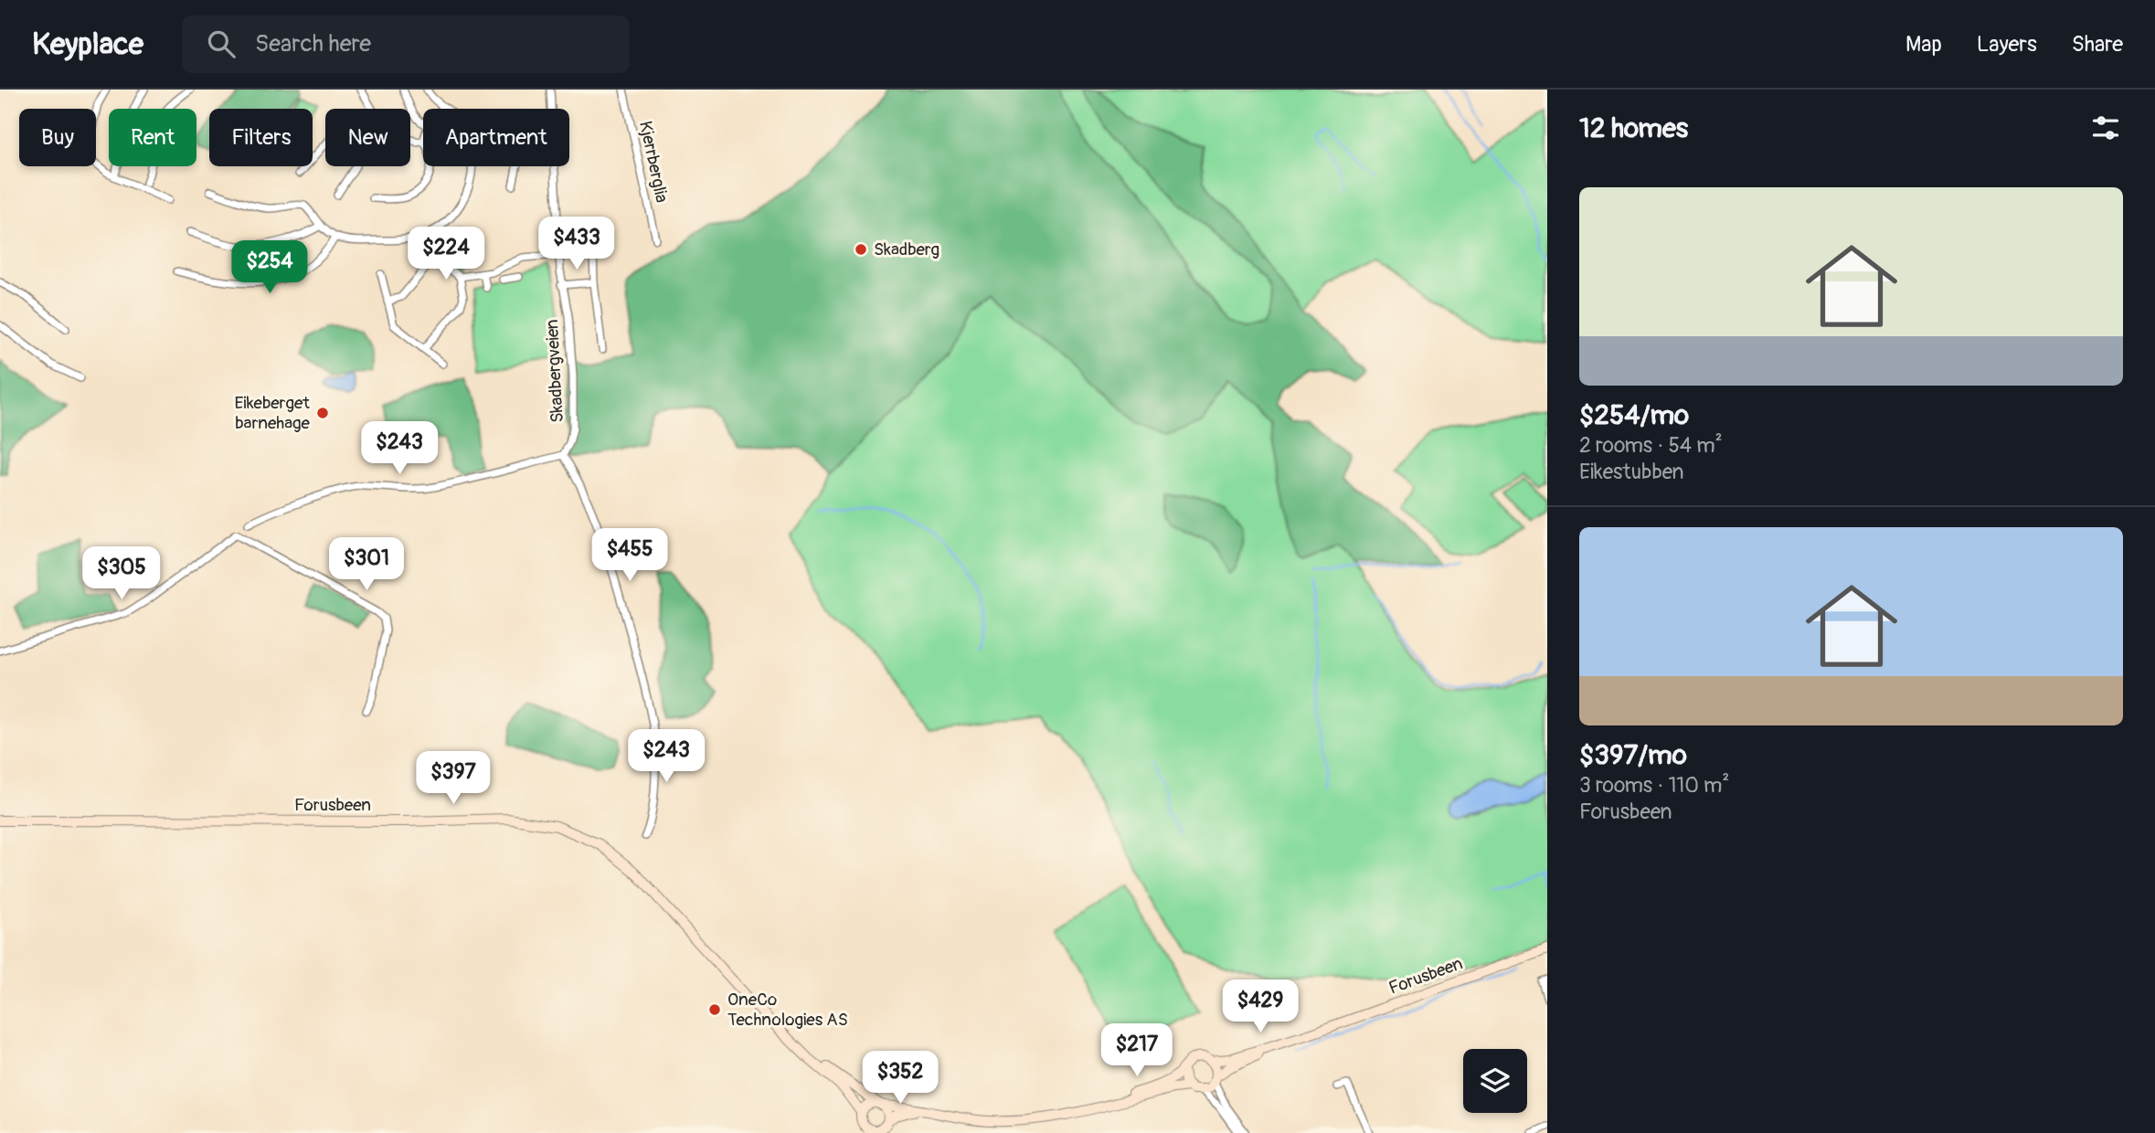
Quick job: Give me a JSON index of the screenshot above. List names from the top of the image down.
{
  "streets": {
    "main road": ["Forusbeen"],
    "street": ["Kjerrberglia", "Skadbergveien"]
  },
  "places": ["Skadberg", "Eikeberget barnehage", "OneCo Technologies AS"],
  "page": {
    "header": "Keyplace",
    "search": "Search here",
    "nav": ["Map", "Layers", "Share"],
    "heading": "12 homes",
    "chip": [
      "Buy",
      "Rent",
      "Filters",
      "New",
      "Apartment"
    ],
    "list": [
      {
        "name": "$254/mo",
        "note": "2 rooms · 54 m² · Eikestubben"
      },
      {
        "name": "$397/mo",
        "note": "3 rooms · 110 m² · Forusbeen"
      }
    ],
    "price": [
      "$433",
      "$224",
      "$254",
      "$243",
      "$455",
      "$301",
      "$305",
      "$243",
      "$397",
      "$429",
      "$217",
      "$352"
    ]
  }
}
